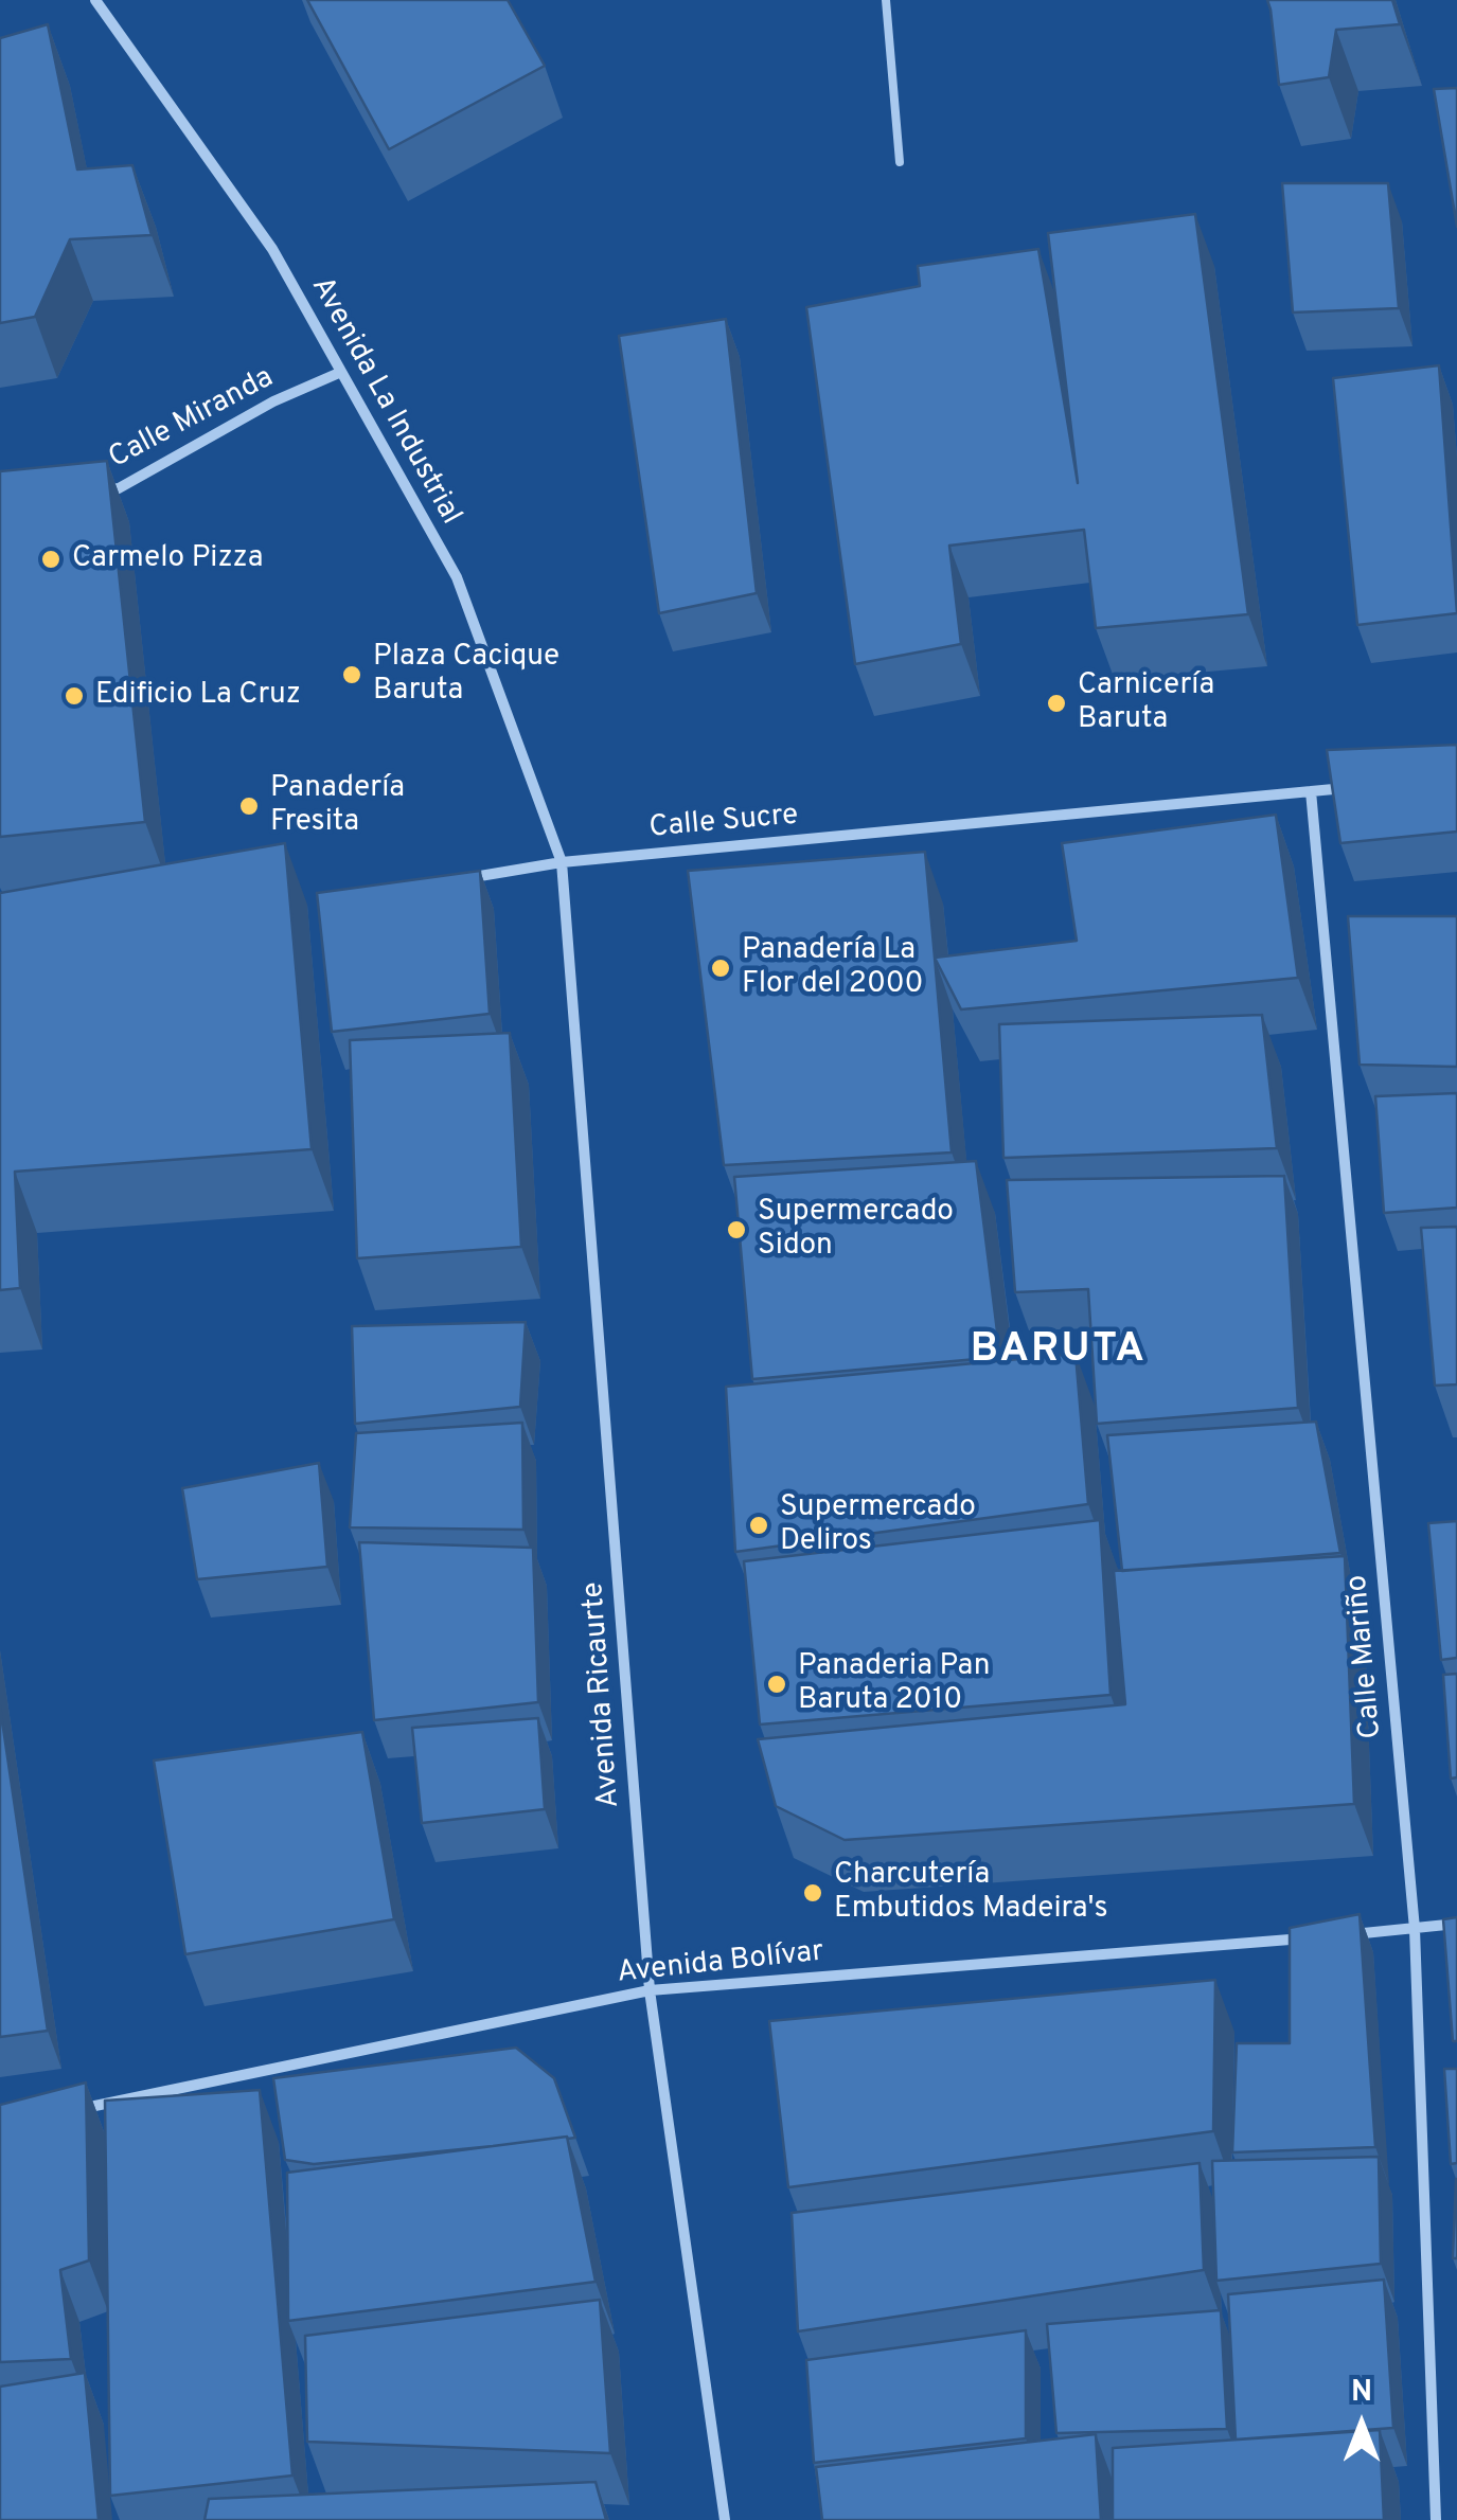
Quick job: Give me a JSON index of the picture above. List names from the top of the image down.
{
  "streets": {
    "street": [
      "Avenida La Industrial",
      "Calle Miranda",
      "Calle Sucre",
      "Calle Mariño",
      "Avenida Ricaurte",
      "Avenida Bolívar"
    ]
  },
  "crossings": [
    ["Avenida La Industrial", "Calle Miranda"],
    ["Avenida La Industrial", "Calle Sucre"],
    ["Avenida La Industrial", "Avenida Ricaurte"],
    ["Calle Sucre", "Calle Mariño"],
    ["Calle Sucre", "Avenida Ricaurte"],
    ["Avenida Ricaurte", "Avenida Bolívar"]
  ],
  "districts": ["BARUTA"],
  "places": [
    "Carmelo Pizza",
    "Plaza Cacique Baruta",
    "Edificio La Cruz",
    "Carnicería Baruta",
    "Panadería Fresita",
    "Panadería La Flor del 2000",
    "Supermercado Sidon",
    "Supermercado Deliros",
    "Panaderia Pan Baruta 2010",
    "Charcutería Embutidos Madeira's"
  ],
  "north": "top"
}
